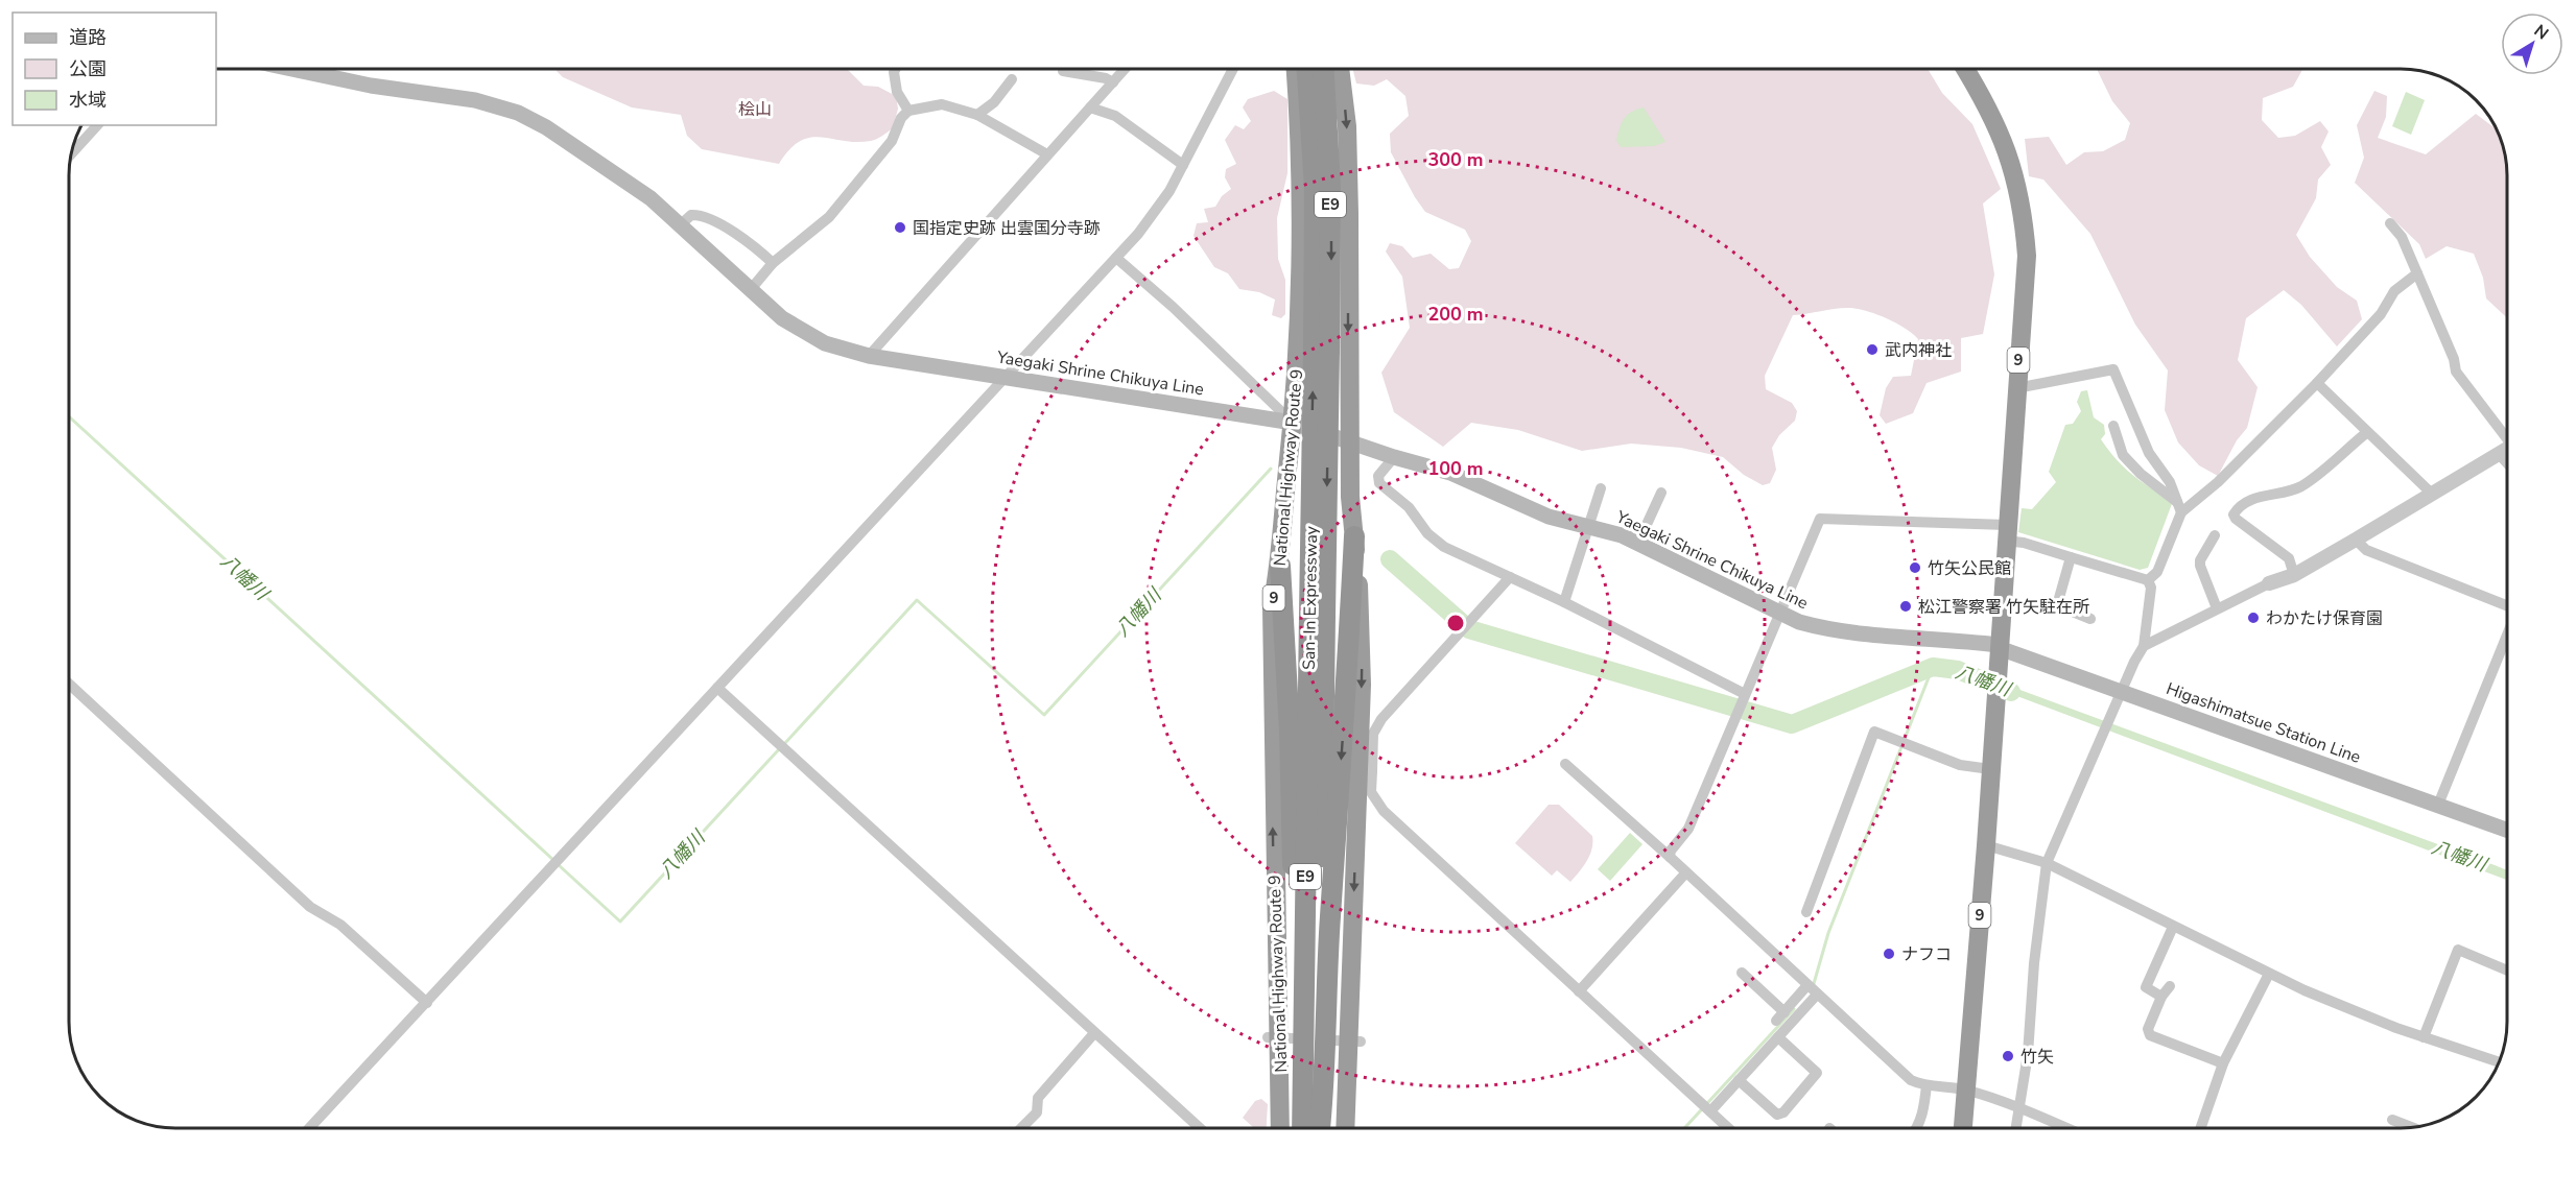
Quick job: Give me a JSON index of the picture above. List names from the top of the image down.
{
  "streets": {
    "highway": [
      "E9",
      "9",
      "National Highway Route 9",
      "San-In Expressway"
    ],
    "main road": ["Yaegaki Shrine Chikuya Line", "Higashimatsue Station Line"]
  },
  "crossings": [
    ["9", "Yaegaki Shrine Chikuya Line"],
    ["9", "Higashimatsue Station Line"],
    ["Yaegaki Shrine Chikuya Line", "National Highway Route 9"],
    ["Yaegaki Shrine Chikuya Line", "Higashimatsue Station Line"]
  ],
  "water": ["八幡川"],
  "parks": ["桧山"],
  "places": [
    "国指定史跡 出雲国分寺跡",
    "武内神社",
    "竹矢公民館",
    "松江警察署 竹矢駐在所",
    "わかたけ保育園",
    "ナフコ",
    "竹矢"
  ],
  "legend": ["道路", "公園", "水域"],
  "north": "top right",
  "rings": ["300 m", "200 m", "100 m"]
}
